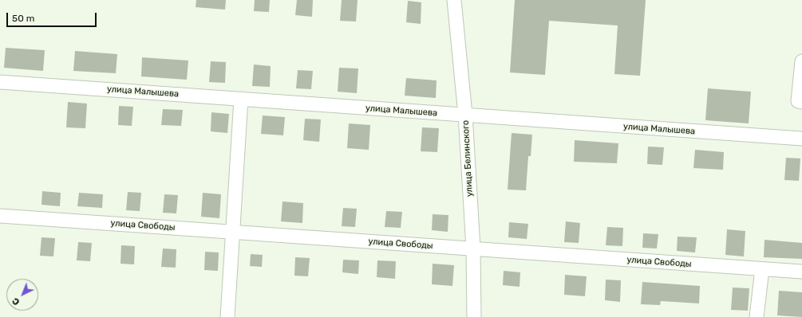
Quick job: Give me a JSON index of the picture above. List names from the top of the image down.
{
  "streets": {
    "street": ["улица Малышева", "улица Белинского", "улица Свободы"]
  },
  "crossings": [
    ["улица Малышева", "улица Белинского"],
    ["улица Белинского", "улица Свободы"]
  ],
  "scale_bar": "50 m",
  "north": "bottom left"
}
